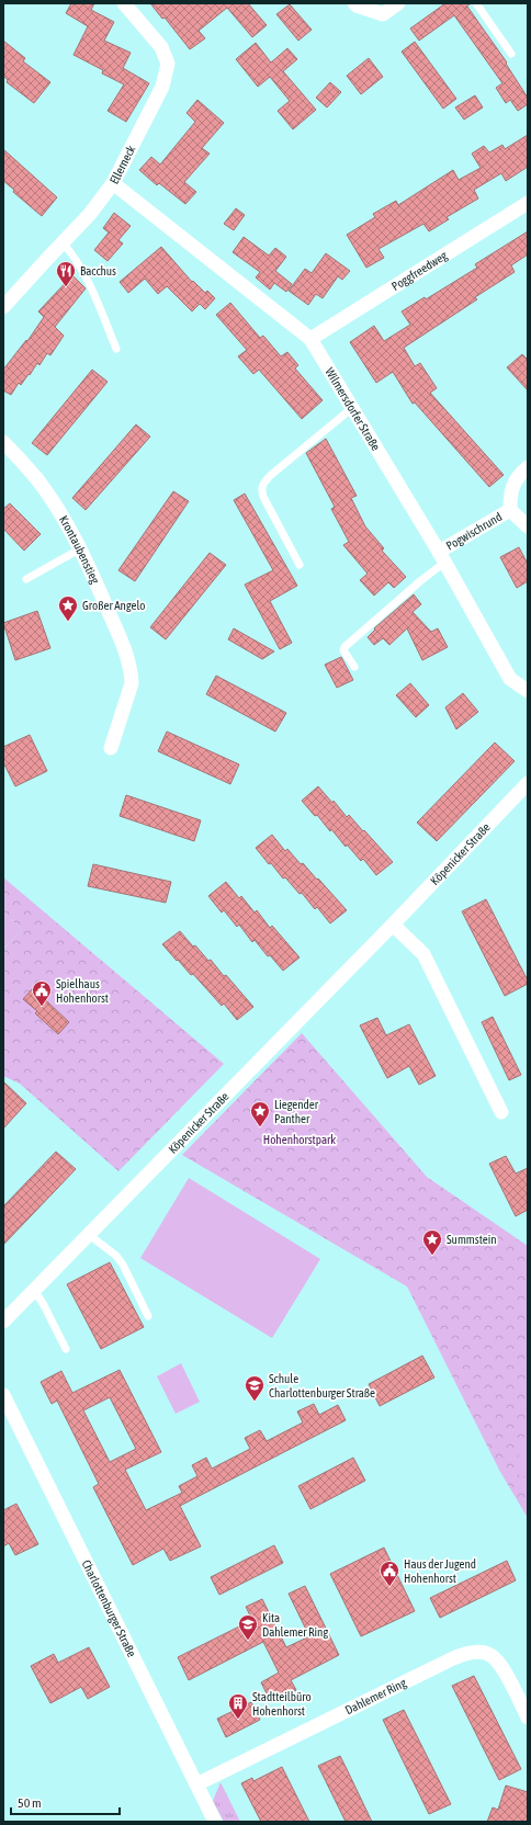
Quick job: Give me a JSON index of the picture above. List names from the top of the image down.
{
  "streets": {
    "street": [
      "Ellerneck",
      "Poggfreedweg",
      "Wilmersdorfer Straße",
      "Pogwischrund",
      "Krontaubenstieg",
      "Köpenicker Straße",
      "Charlottenburger Straße",
      "Dahlemer Ring"
    ]
  },
  "crossings": [
    ["Ellerneck", "Wilmersdorfer Straße"],
    ["Poggfreedweg", "Wilmersdorfer Straße"],
    ["Wilmersdorfer Straße", "Pogwischrund"],
    ["Charlottenburger Straße", "Dahlemer Ring"]
  ],
  "parks": ["Hohenhorstpark"],
  "places": {
    "restaurant": ["Bacchus"],
    "place": ["Großer Angelo", "Liegender Panther", "Summstein"],
    "public building": ["Spielhaus Hohenhorst", "Haus der Jugend Hohenhorst"],
    "school or university": ["Schule Charlottenburger Straße", "Kita Dahlemer Ring"],
    "building": ["Stadtteilbüro Hohenhorst"]
  },
  "scale_bar": "50 m"
}
